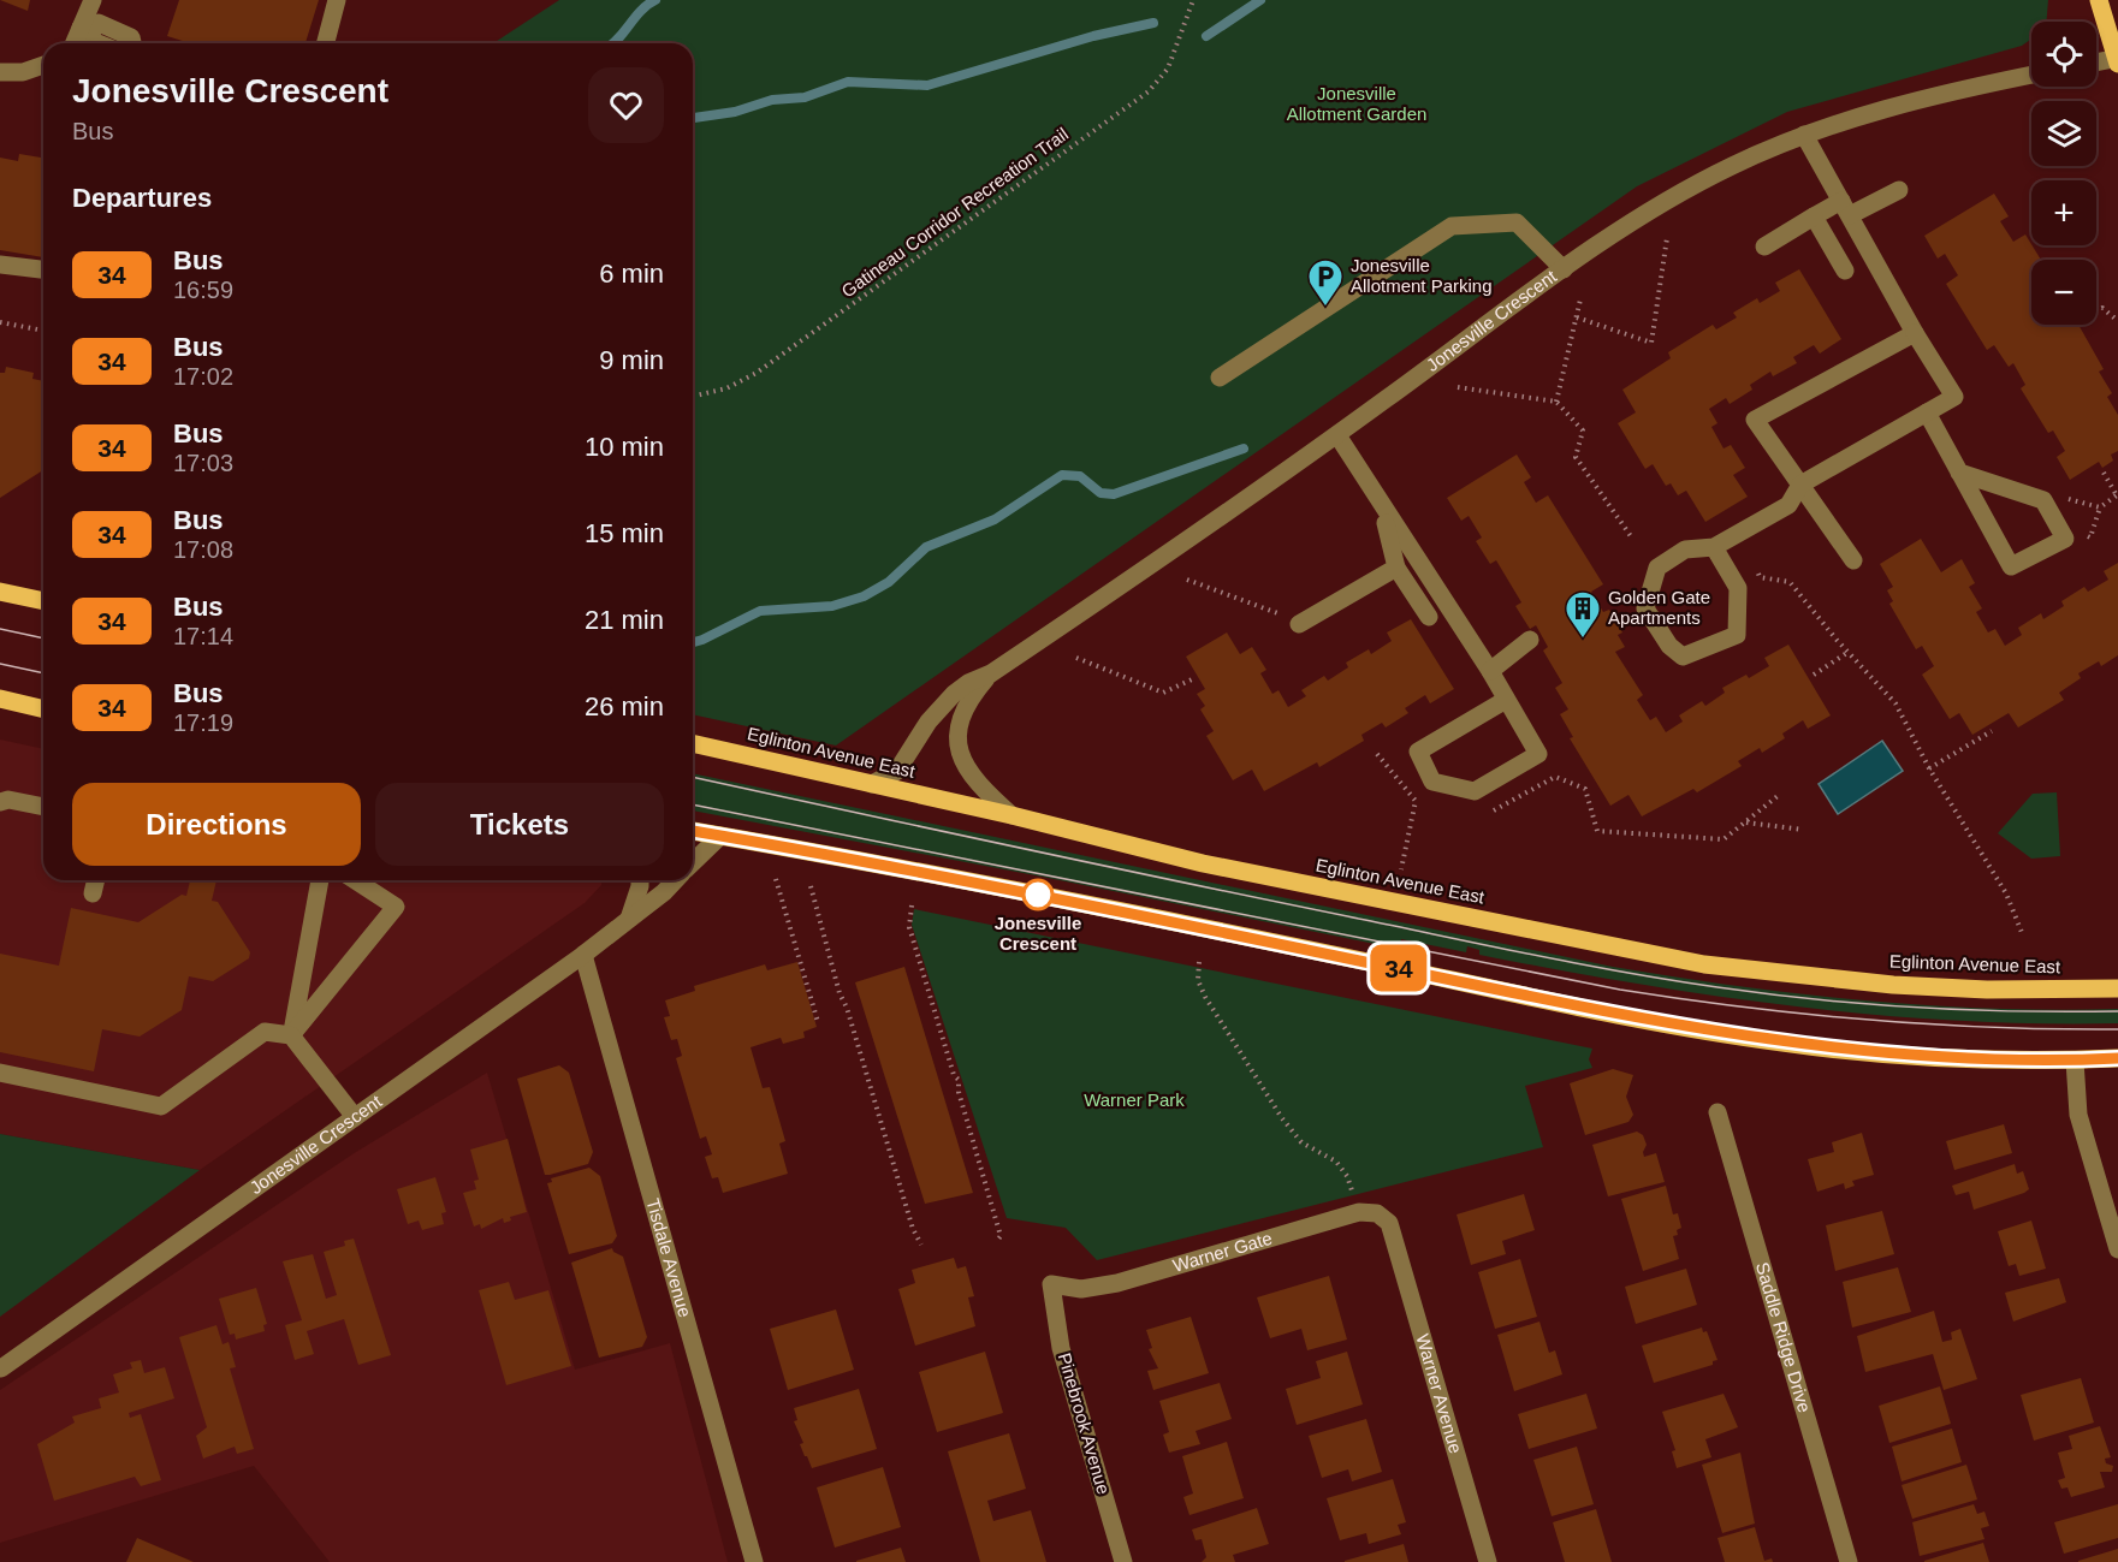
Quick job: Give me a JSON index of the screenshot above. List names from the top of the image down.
{
  "streets": {
    "main road": ["Eglinton Avenue East"],
    "street": [
      "Jonesville Crescent",
      "Warner Gate",
      "Tisdale Avenue",
      "Saddle Ridge Drive",
      "Warner Avenue",
      "Pinebrook Avenue"
    ],
    "path": ["Gatineau Corridor Recreation Trail"]
  },
  "crossings": [
    ["Jonesville Crescent", "Eglinton Avenue East"],
    ["Jonesville Crescent", "Tisdale Avenue"],
    ["Warner Gate", "Warner Avenue"],
    ["Warner Gate", "Pinebrook Avenue"]
  ],
  "parks": ["Jonesville Allotment Garden", "Warner Park"],
  "places": {
    "parking": ["Jonesville Allotment Parking"],
    "building": ["Golden Gate Apartments"],
    "other": ["Jonesville Crescent"]
  },
  "lines": ["bus line 34"],
  "page": {
    "on_map": "34",
    "map_buttons": ["+", "−"],
    "heading": [
      ["Jonesville Crescent", "Bus"],
      "Departures"
    ],
    "list": [
      {
        "mark": "34",
        "name": "Bus",
        "note": "16:59",
        "value": "6 min"
      },
      {
        "mark": "34",
        "name": "Bus",
        "note": "17:02",
        "value": "9 min"
      },
      {
        "mark": "34",
        "name": "Bus",
        "note": "17:03",
        "value": "10 min"
      },
      {
        "mark": "34",
        "name": "Bus",
        "note": "17:08",
        "value": "15 min"
      },
      {
        "mark": "34",
        "name": "Bus",
        "note": "17:14",
        "value": "21 min"
      },
      {
        "mark": "34",
        "name": "Bus",
        "note": "17:19",
        "value": "26 min"
      }
    ],
    "buttons": ["Directions", "Tickets"]
  }
}
